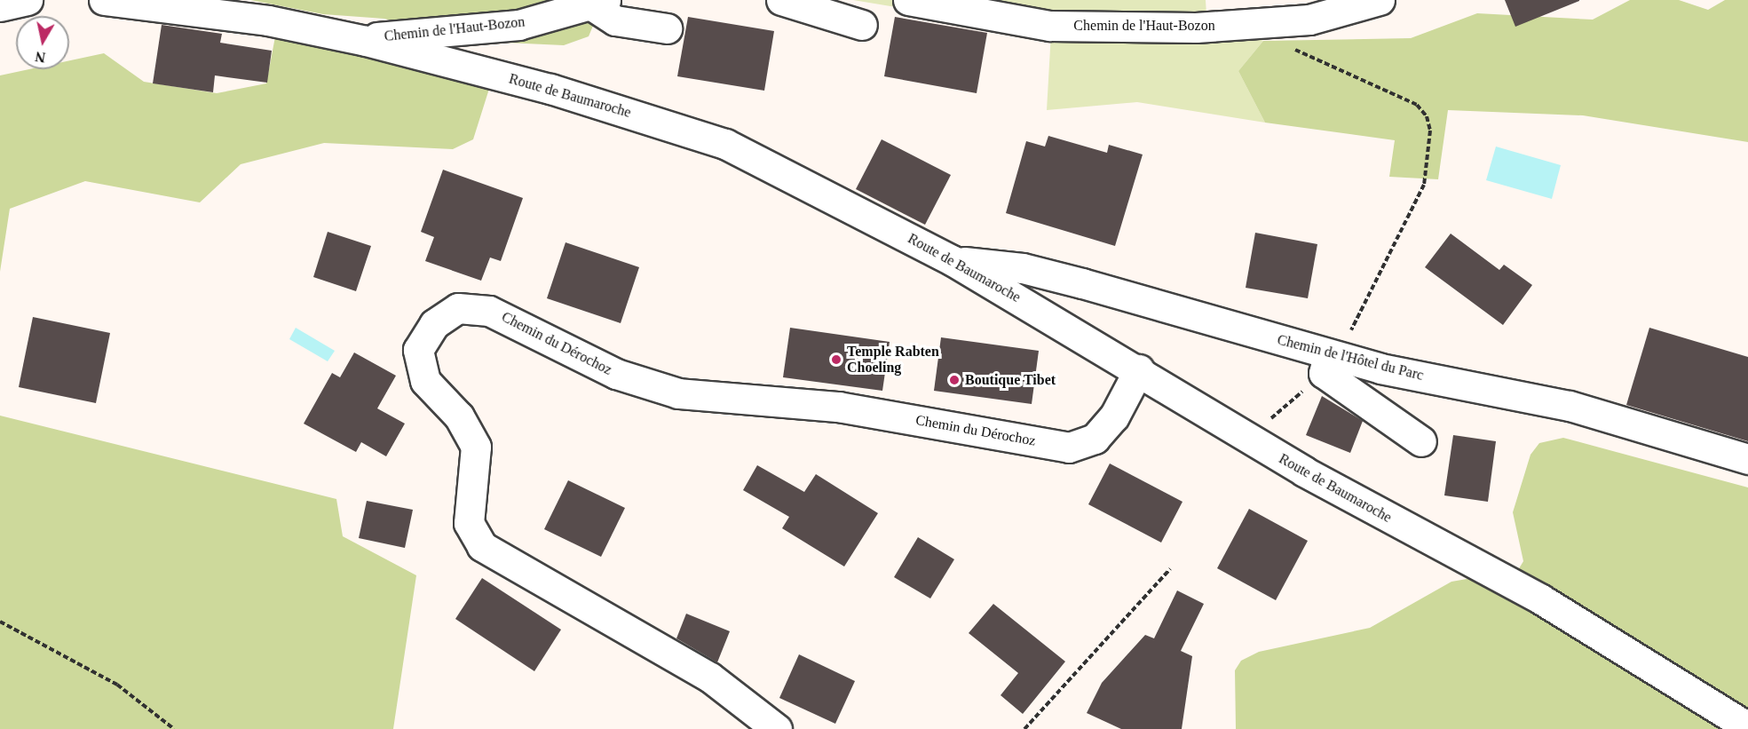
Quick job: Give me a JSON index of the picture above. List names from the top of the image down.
{
  "streets": {
    "street": [
      "Chemin de l'Haut-Bozon",
      "Route de Baumaroche",
      "Chemin du Dérochoz",
      "Chemin de l'Hôtel du Parc"
    ]
  },
  "crossings": [
    ["Chemin de l'Haut-Bozon", "Route de Baumaroche"],
    ["Route de Baumaroche", "Chemin du Dérochoz"],
    ["Route de Baumaroche", "Chemin de l'Hôtel du Parc"]
  ],
  "places": ["Temple Rabten Choeling", "Boutique Tibet"],
  "north": "bottom"
}
